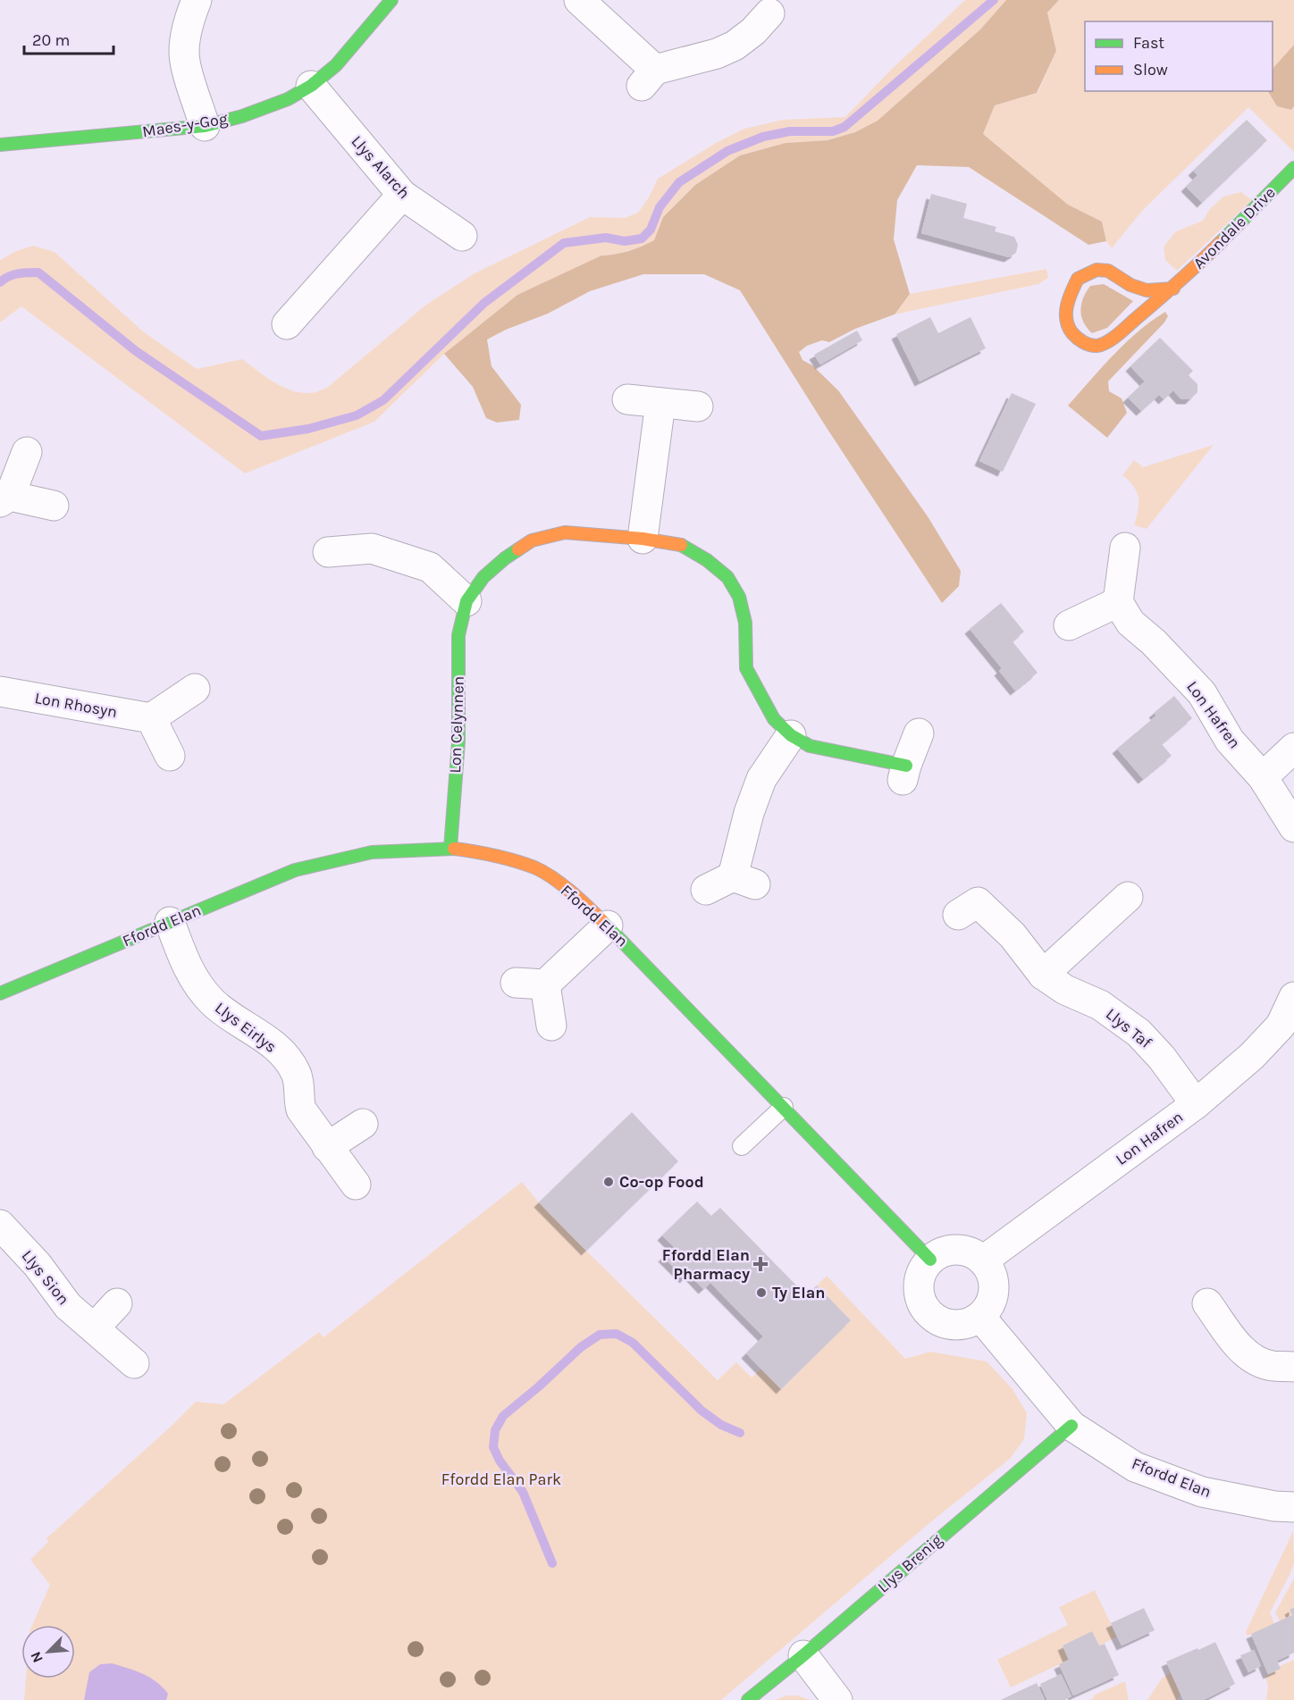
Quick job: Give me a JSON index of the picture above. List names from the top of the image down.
{
  "streets": {
    "street": [
      "Maes-y-Gog",
      "Llys Alarch",
      "Avondale Drive",
      "Lon Rhosyn",
      "Lon Hafren",
      "Lon Celynnen",
      "Ffordd Elan",
      "Llys Eirlys",
      "Llys Taf",
      "Llys Sion",
      "Llys Brenig"
    ]
  },
  "crossings": [
    ["Maes-y-Gog", "Llys Alarch"],
    ["Lon Hafren", "Ffordd Elan"],
    ["Lon Hafren", "Llys Taf"],
    ["Lon Celynnen", "Ffordd Elan"],
    ["Ffordd Elan", "Llys Eirlys"],
    ["Ffordd Elan", "Llys Brenig"]
  ],
  "parks": ["Ffordd Elan Park"],
  "places": {
    "other": ["Co-op Food", "Ty Elan"],
    "health": ["Ffordd Elan Pharmacy"]
  },
  "legend": ["Fast", "Slow"],
  "scale_bar": "20 m",
  "north": "bottom left"
}
